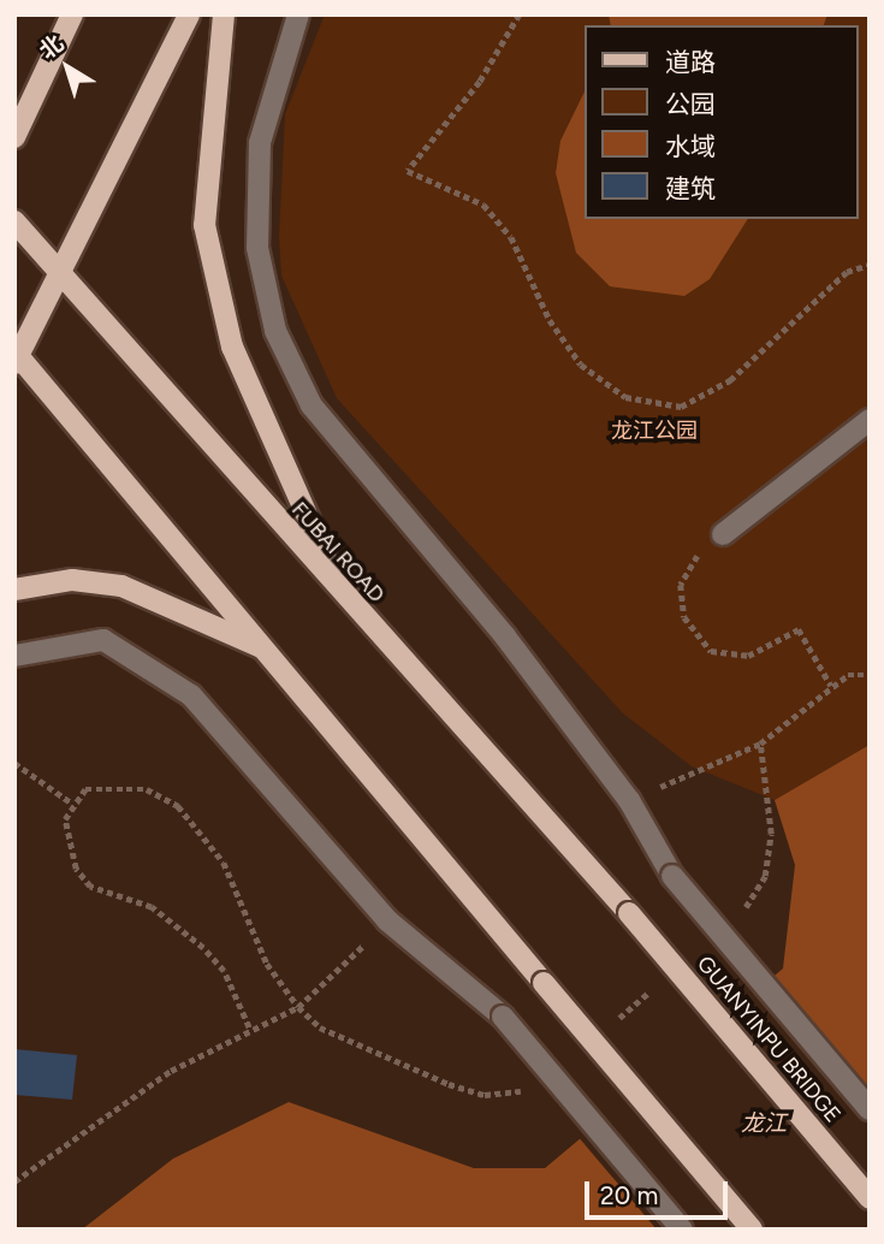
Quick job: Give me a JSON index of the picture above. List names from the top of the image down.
{
  "streets": {
    "main road": ["FUBAI ROAD", "GUANYINPU BRIDGE"]
  },
  "crossings": [
    ["FUBAI ROAD", "GUANYINPU BRIDGE"]
  ],
  "water": ["龙江"],
  "parks": ["龙江公园"],
  "legend": [
    "道路",
    "公园",
    "水域",
    "建筑"
  ],
  "scale_bar": "20 m",
  "north": "top left"
}
